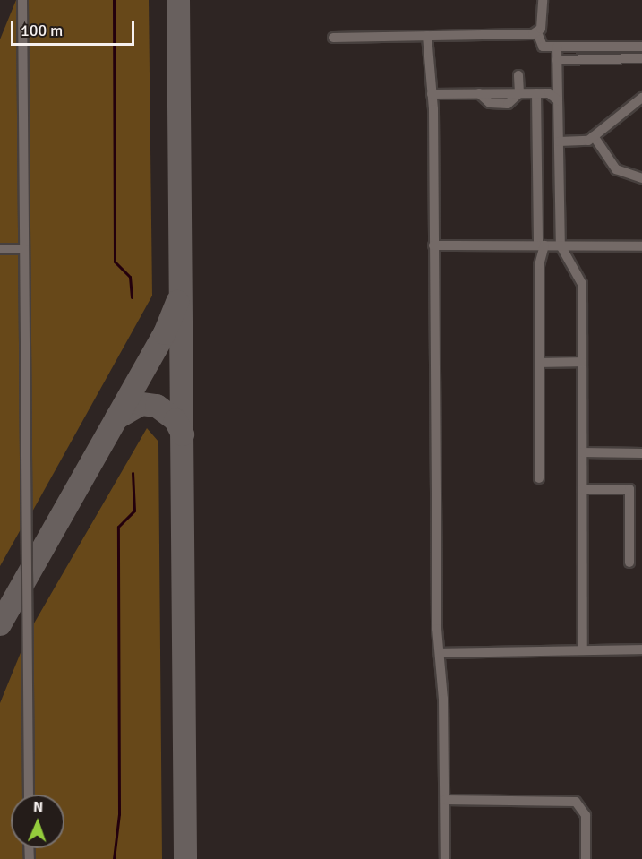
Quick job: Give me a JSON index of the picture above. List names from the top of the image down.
{
  "scale_bar": "100 m",
  "north": "top"
}
